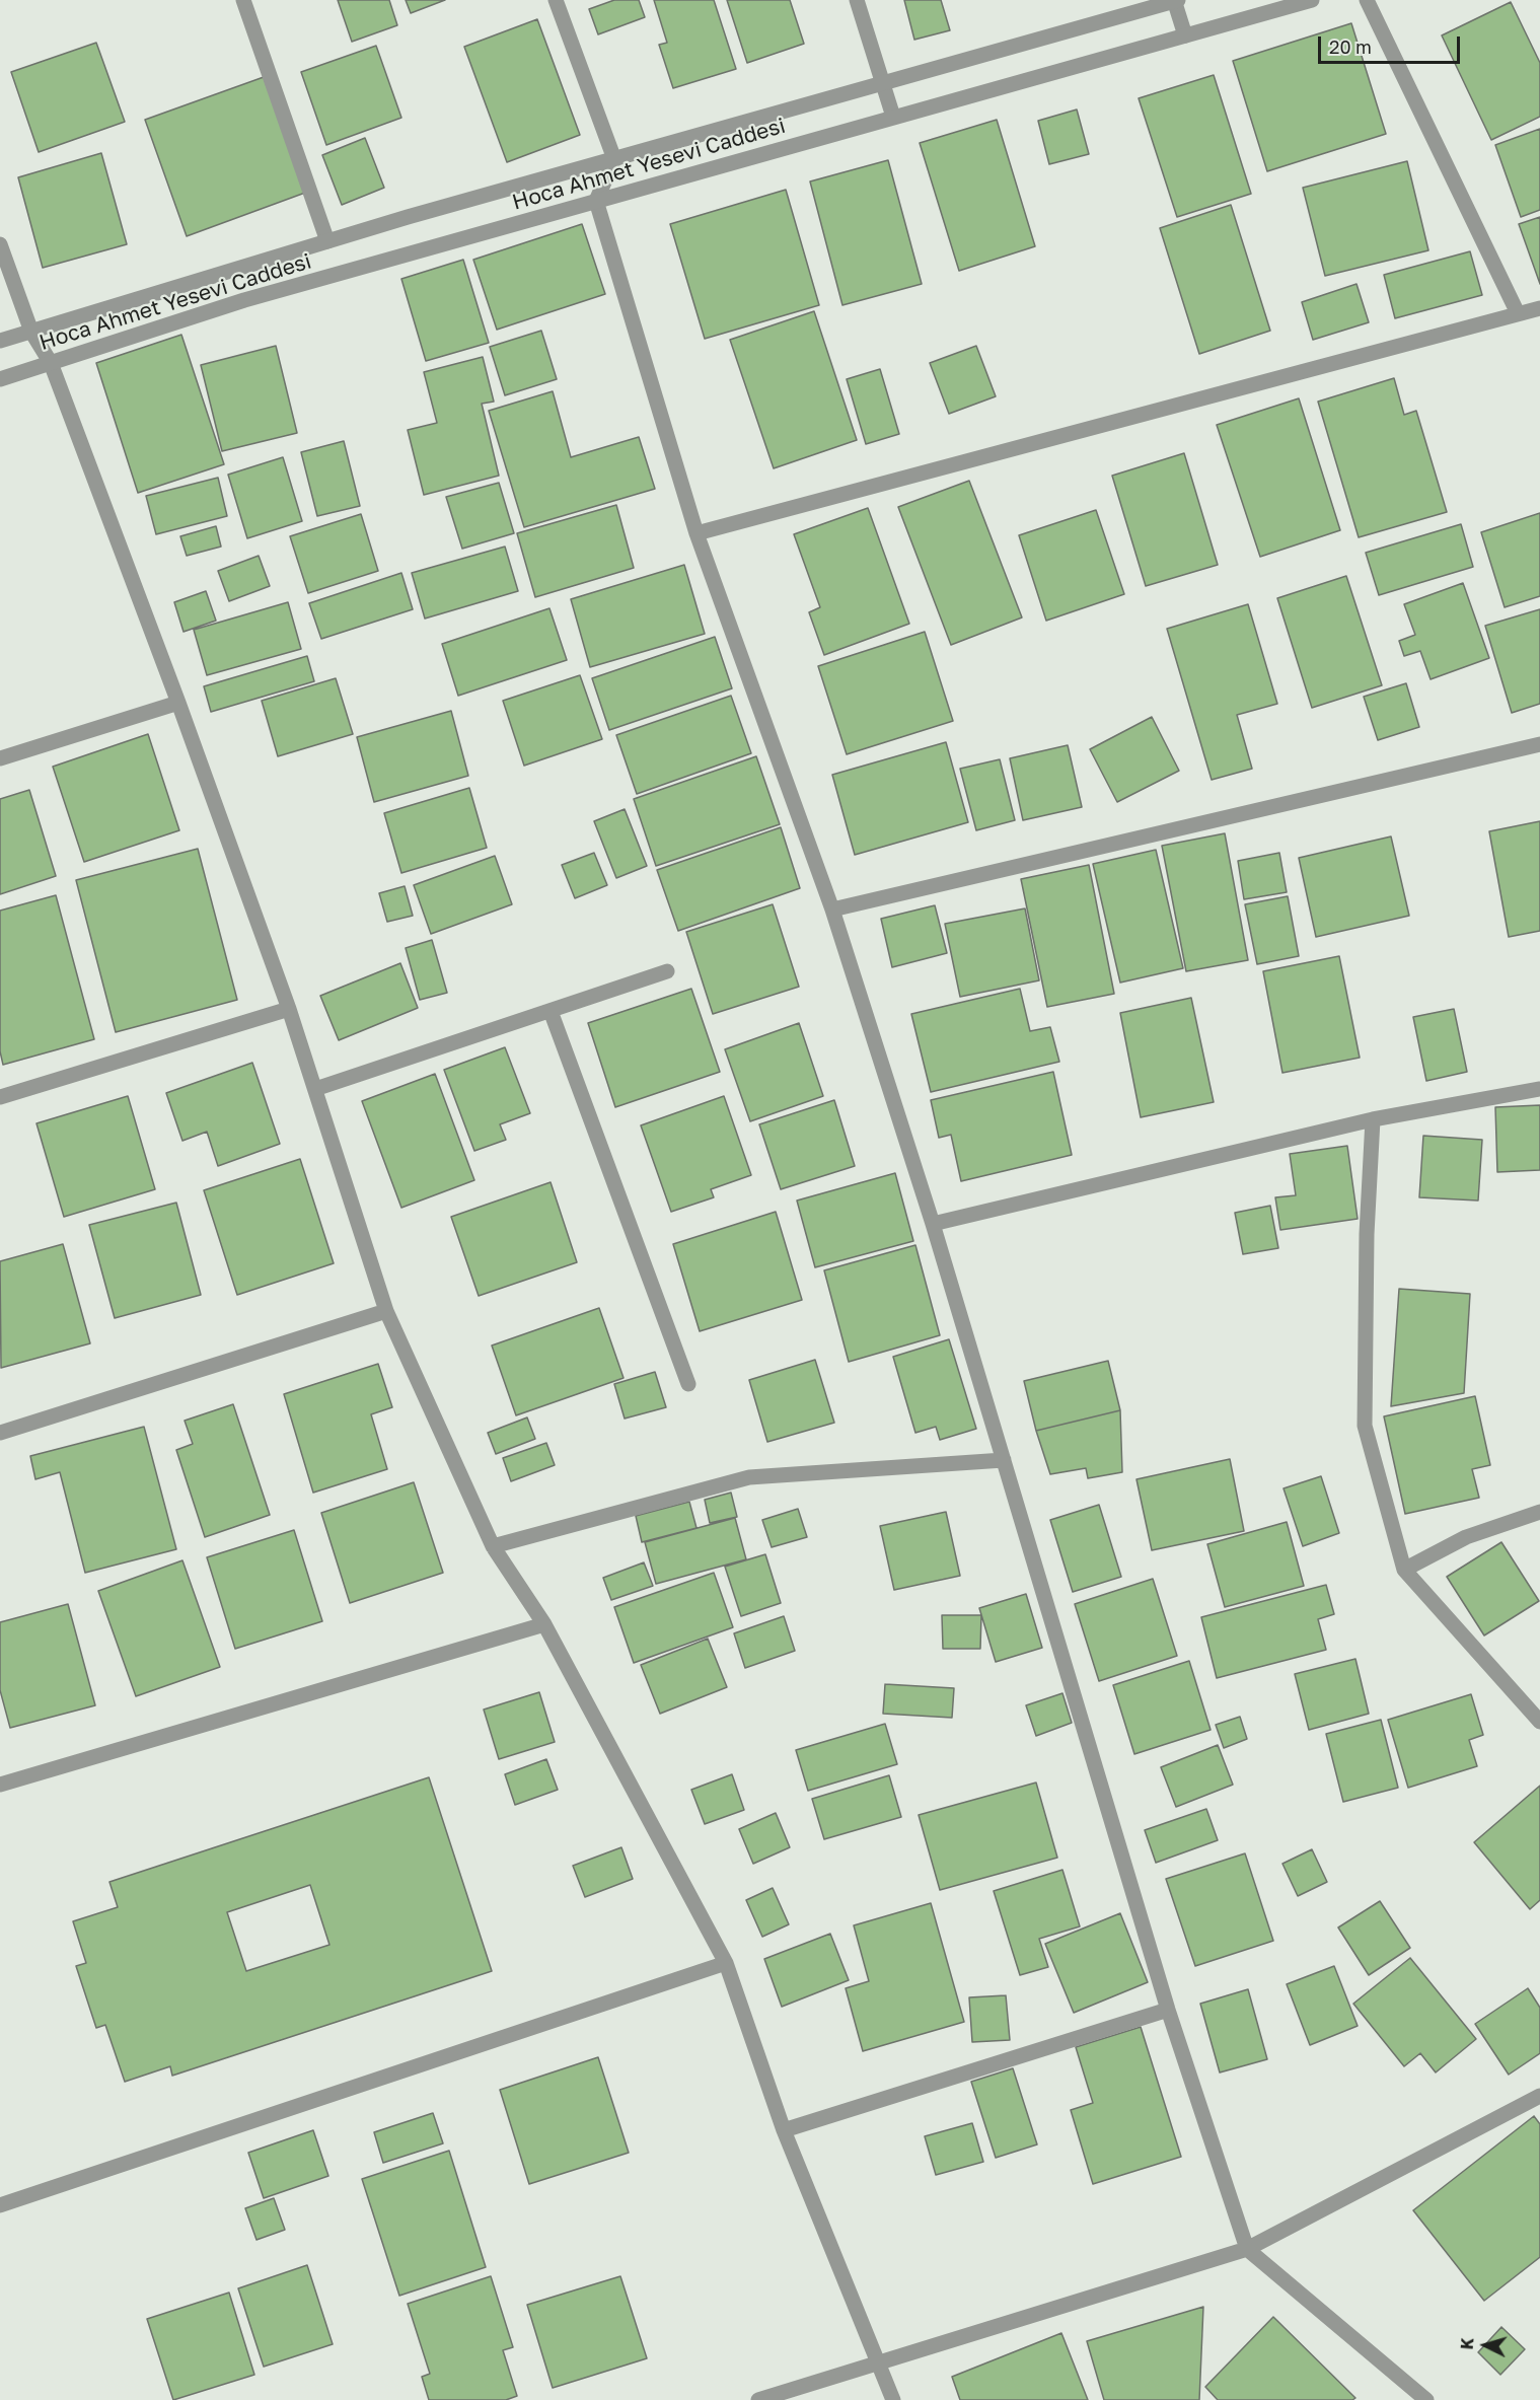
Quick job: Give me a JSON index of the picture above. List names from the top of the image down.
{
  "streets": {
    "street": ["Hoca Ahmet Yesevi Caddesi"]
  },
  "scale_bar": "20 m",
  "north": "left"
}
